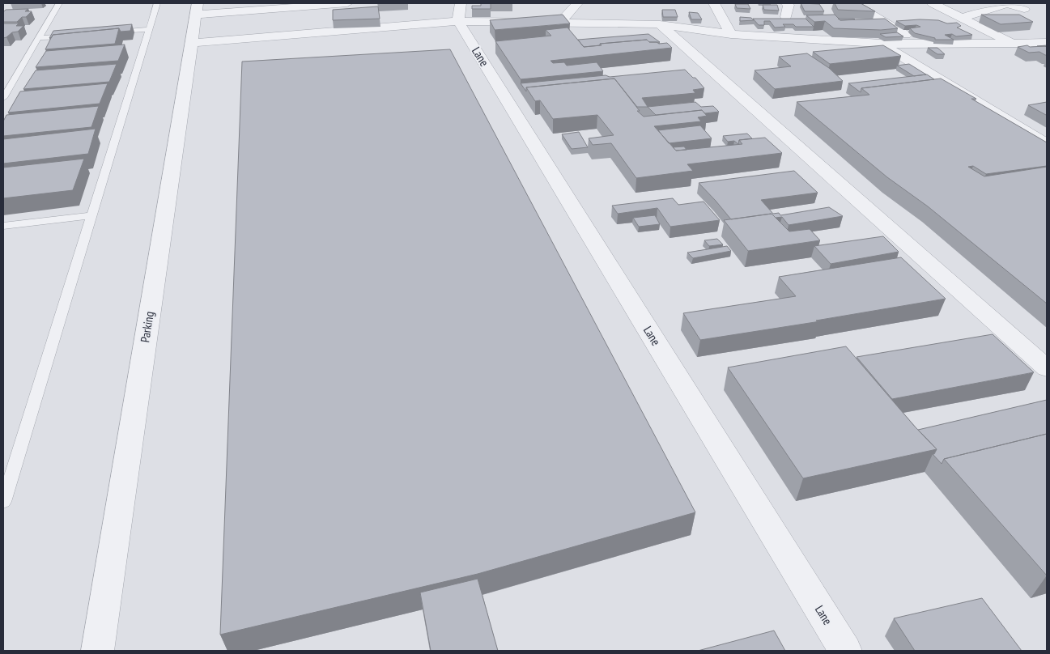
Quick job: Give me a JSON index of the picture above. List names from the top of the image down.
{
  "streets": {
    "street": ["Lane", "Parking"]
  }
}
